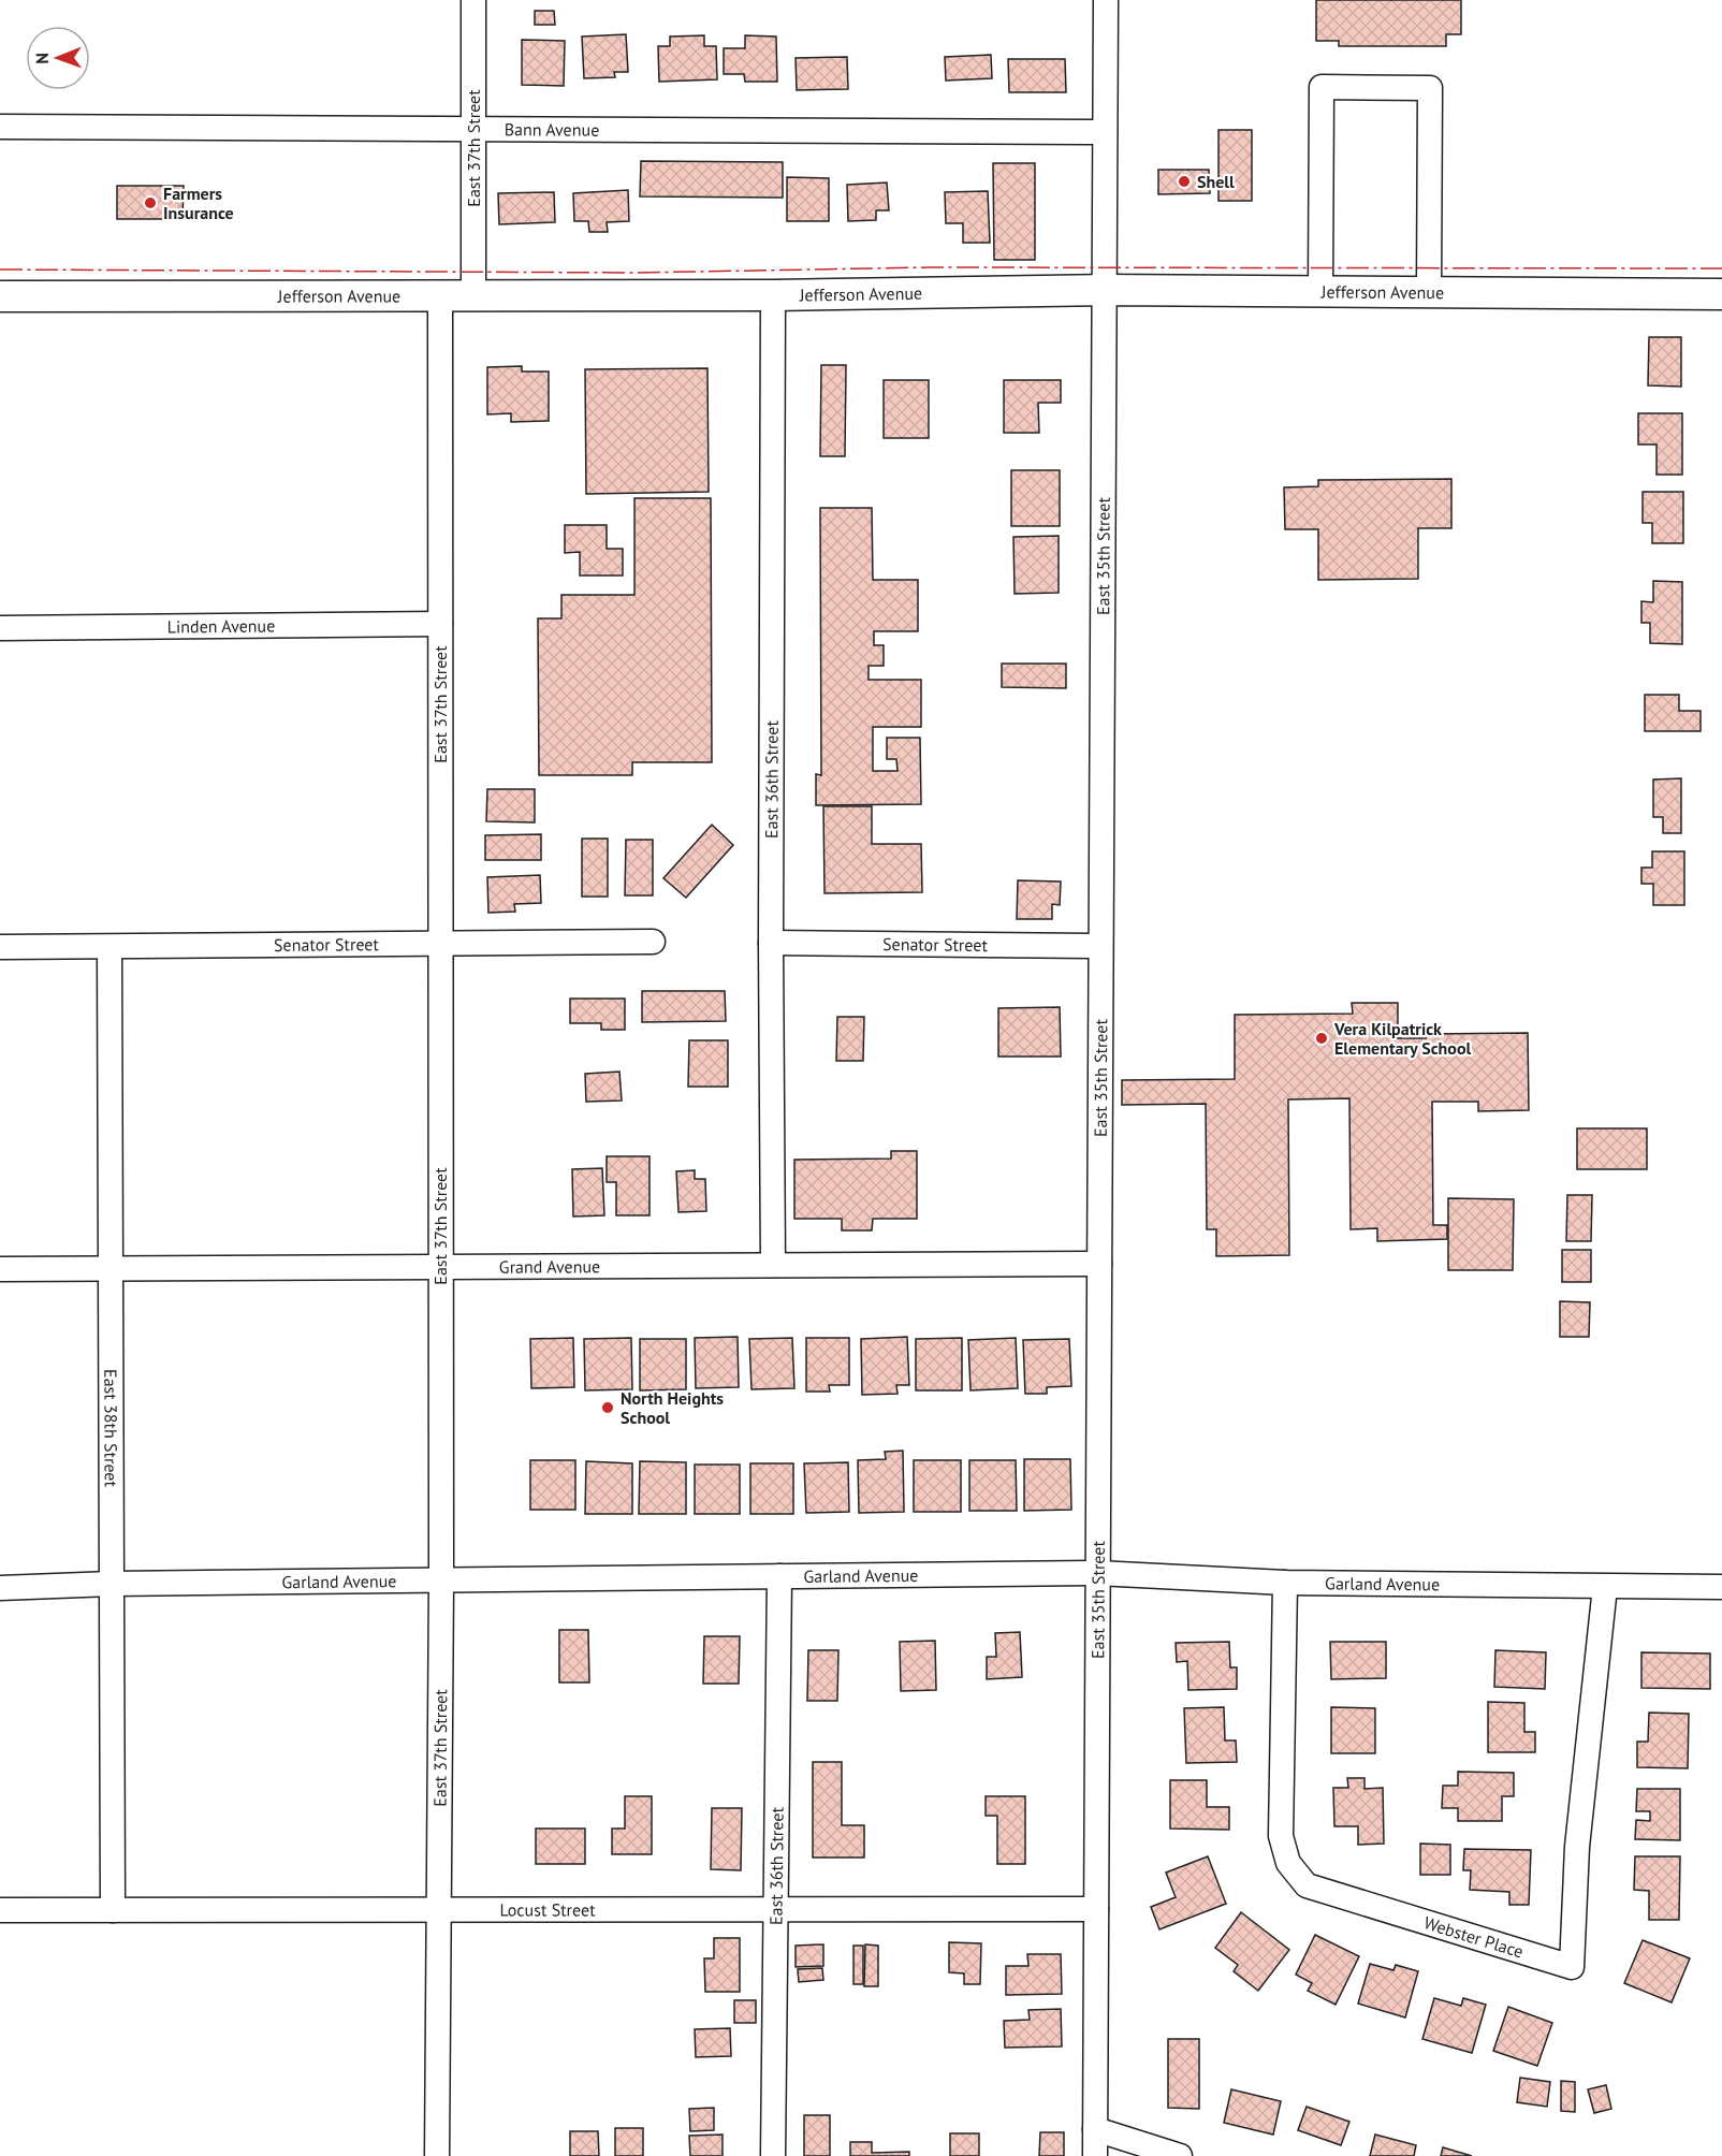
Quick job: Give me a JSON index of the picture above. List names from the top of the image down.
{
  "streets": {
    "main road": ["Jefferson Avenue"],
    "street": [
      "Bann Avenue",
      "East 37th Street",
      "East 35th Street",
      "Linden Avenue",
      "East 36th Street",
      "Senator Street",
      "Grand Avenue",
      "East 38th Street",
      "Garland Avenue",
      "Locust Street",
      "Webster Place"
    ]
  },
  "crossings": [
    ["Bann Avenue", "East 37th Street"],
    ["Bann Avenue", "East 35th Street"],
    ["East 37th Street", "Jefferson Avenue"],
    ["East 37th Street", "Linden Avenue"],
    ["East 37th Street", "Senator Street"],
    ["East 37th Street", "Grand Avenue"],
    ["East 37th Street", "Garland Avenue"],
    ["East 37th Street", "Locust Street"],
    ["Jefferson Avenue", "East 35th Street"],
    ["Jefferson Avenue", "East 36th Street"],
    ["East 35th Street", "Senator Street"],
    ["East 35th Street", "Grand Avenue"],
    ["East 35th Street", "Garland Avenue"],
    ["East 35th Street", "Locust Street"],
    ["East 36th Street", "Senator Street"],
    ["East 36th Street", "Grand Avenue"],
    ["East 36th Street", "Garland Avenue"],
    ["East 36th Street", "Locust Street"],
    ["Senator Street", "East 38th Street"],
    ["Grand Avenue", "East 38th Street"],
    ["East 38th Street", "Garland Avenue"],
    ["East 38th Street", "Locust Street"],
    ["Garland Avenue", "Webster Place"]
  ],
  "places": [
    "Shell",
    "Farmers Insurance",
    "Vera Kilpatrick Elementary School",
    "North Heights School"
  ],
  "north": "left"
}
